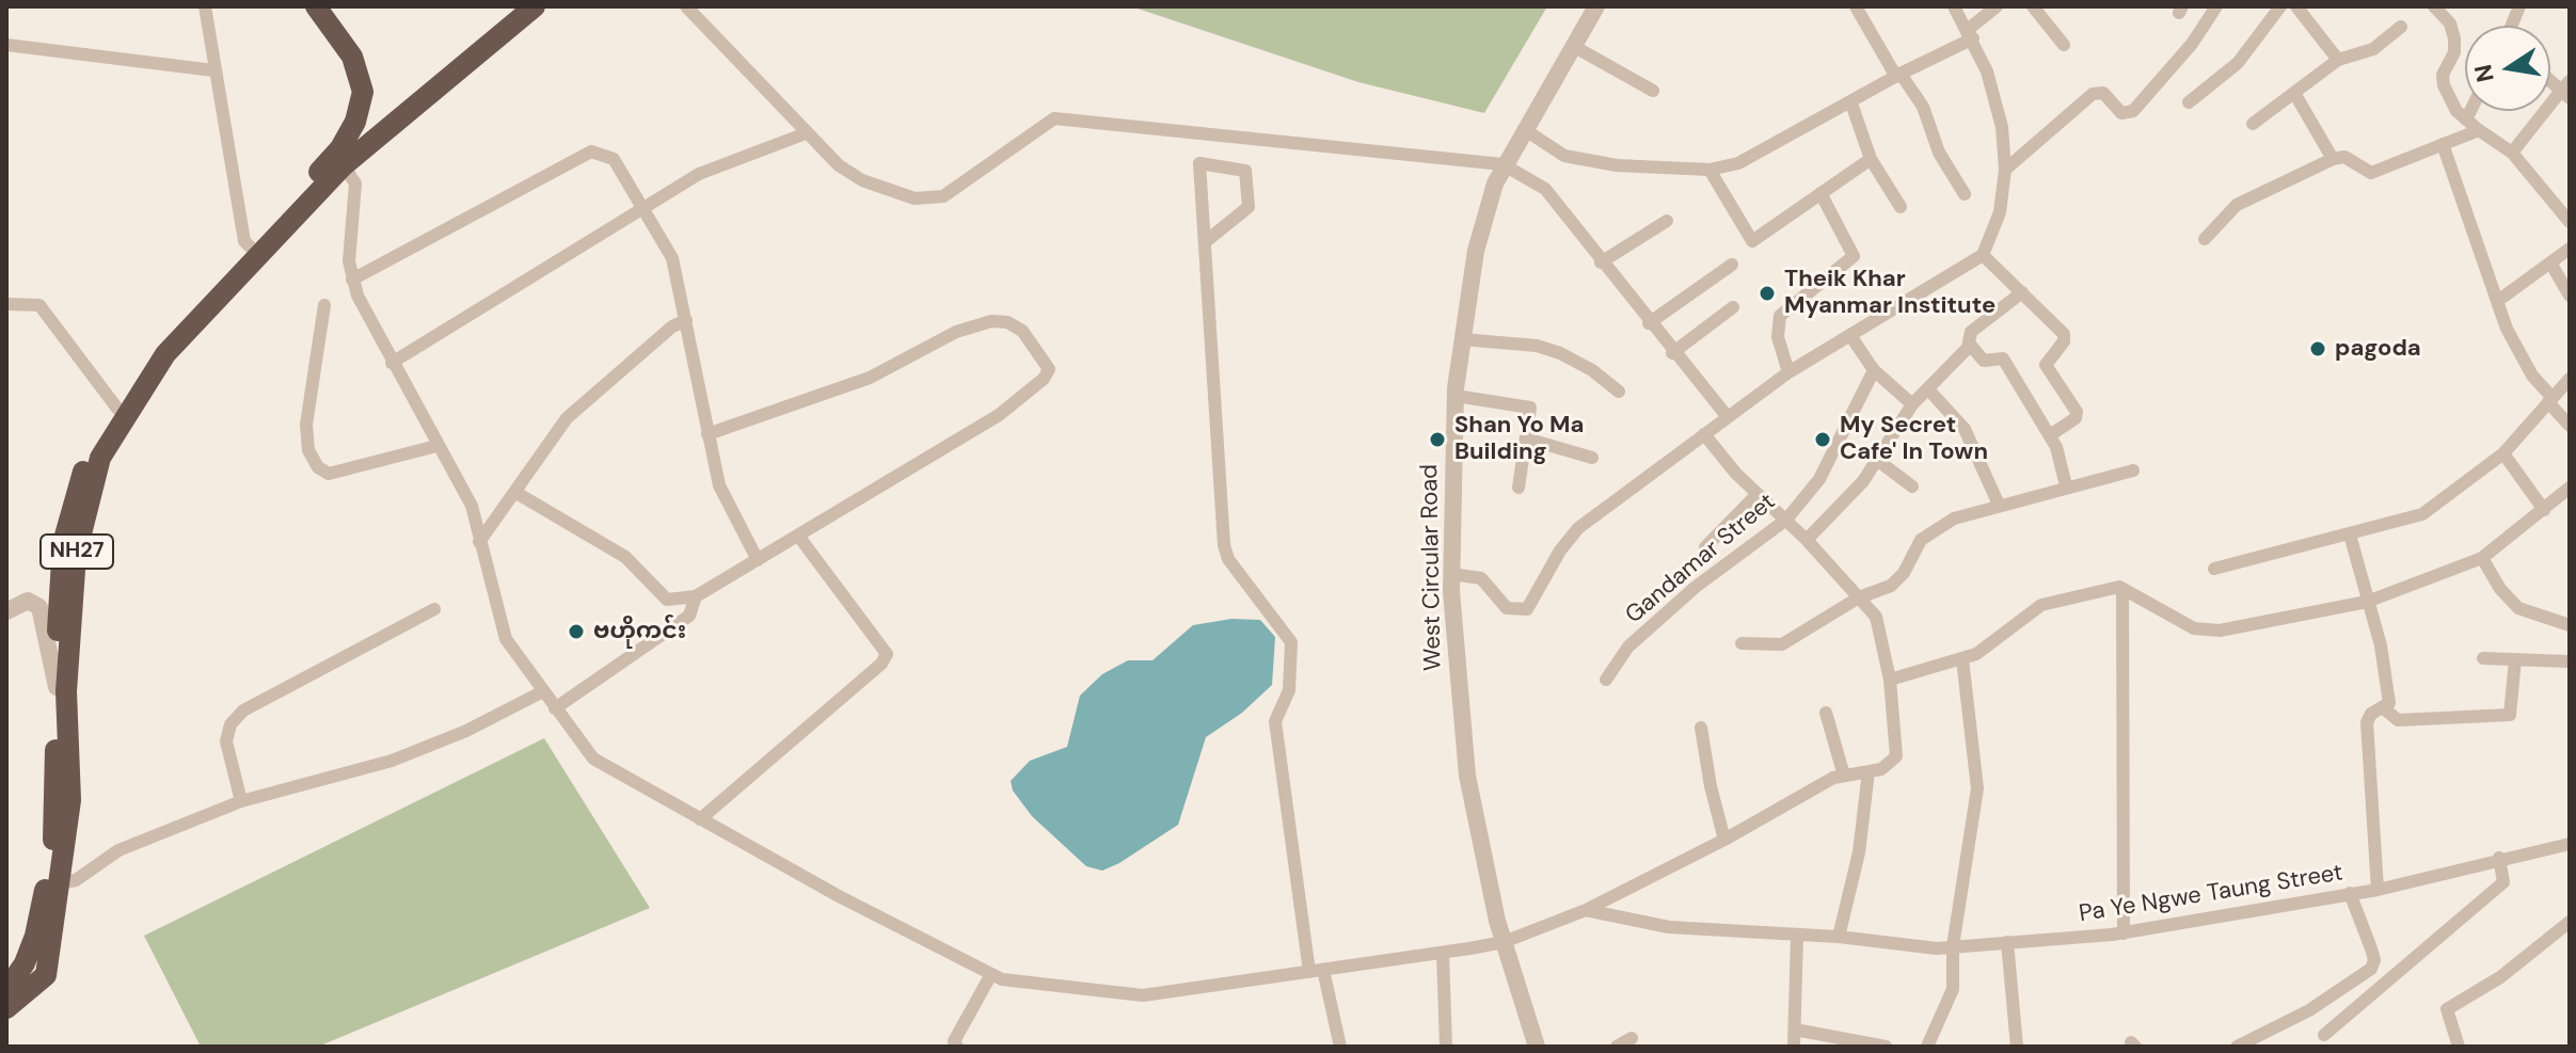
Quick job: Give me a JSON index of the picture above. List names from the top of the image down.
{
  "streets": {
    "highway": ["NH27"],
    "street": ["Gandamar Street", "West Circular Road", "Pa Ye Ngwe Taung Street"]
  },
  "places": [
    "Theik Khar Myanmar Institute",
    "pagoda",
    "Shan Yo Ma Building",
    "My Secret Cafe' In Town",
    "ဗဟိုကင်း"
  ],
  "north": "left"
}
